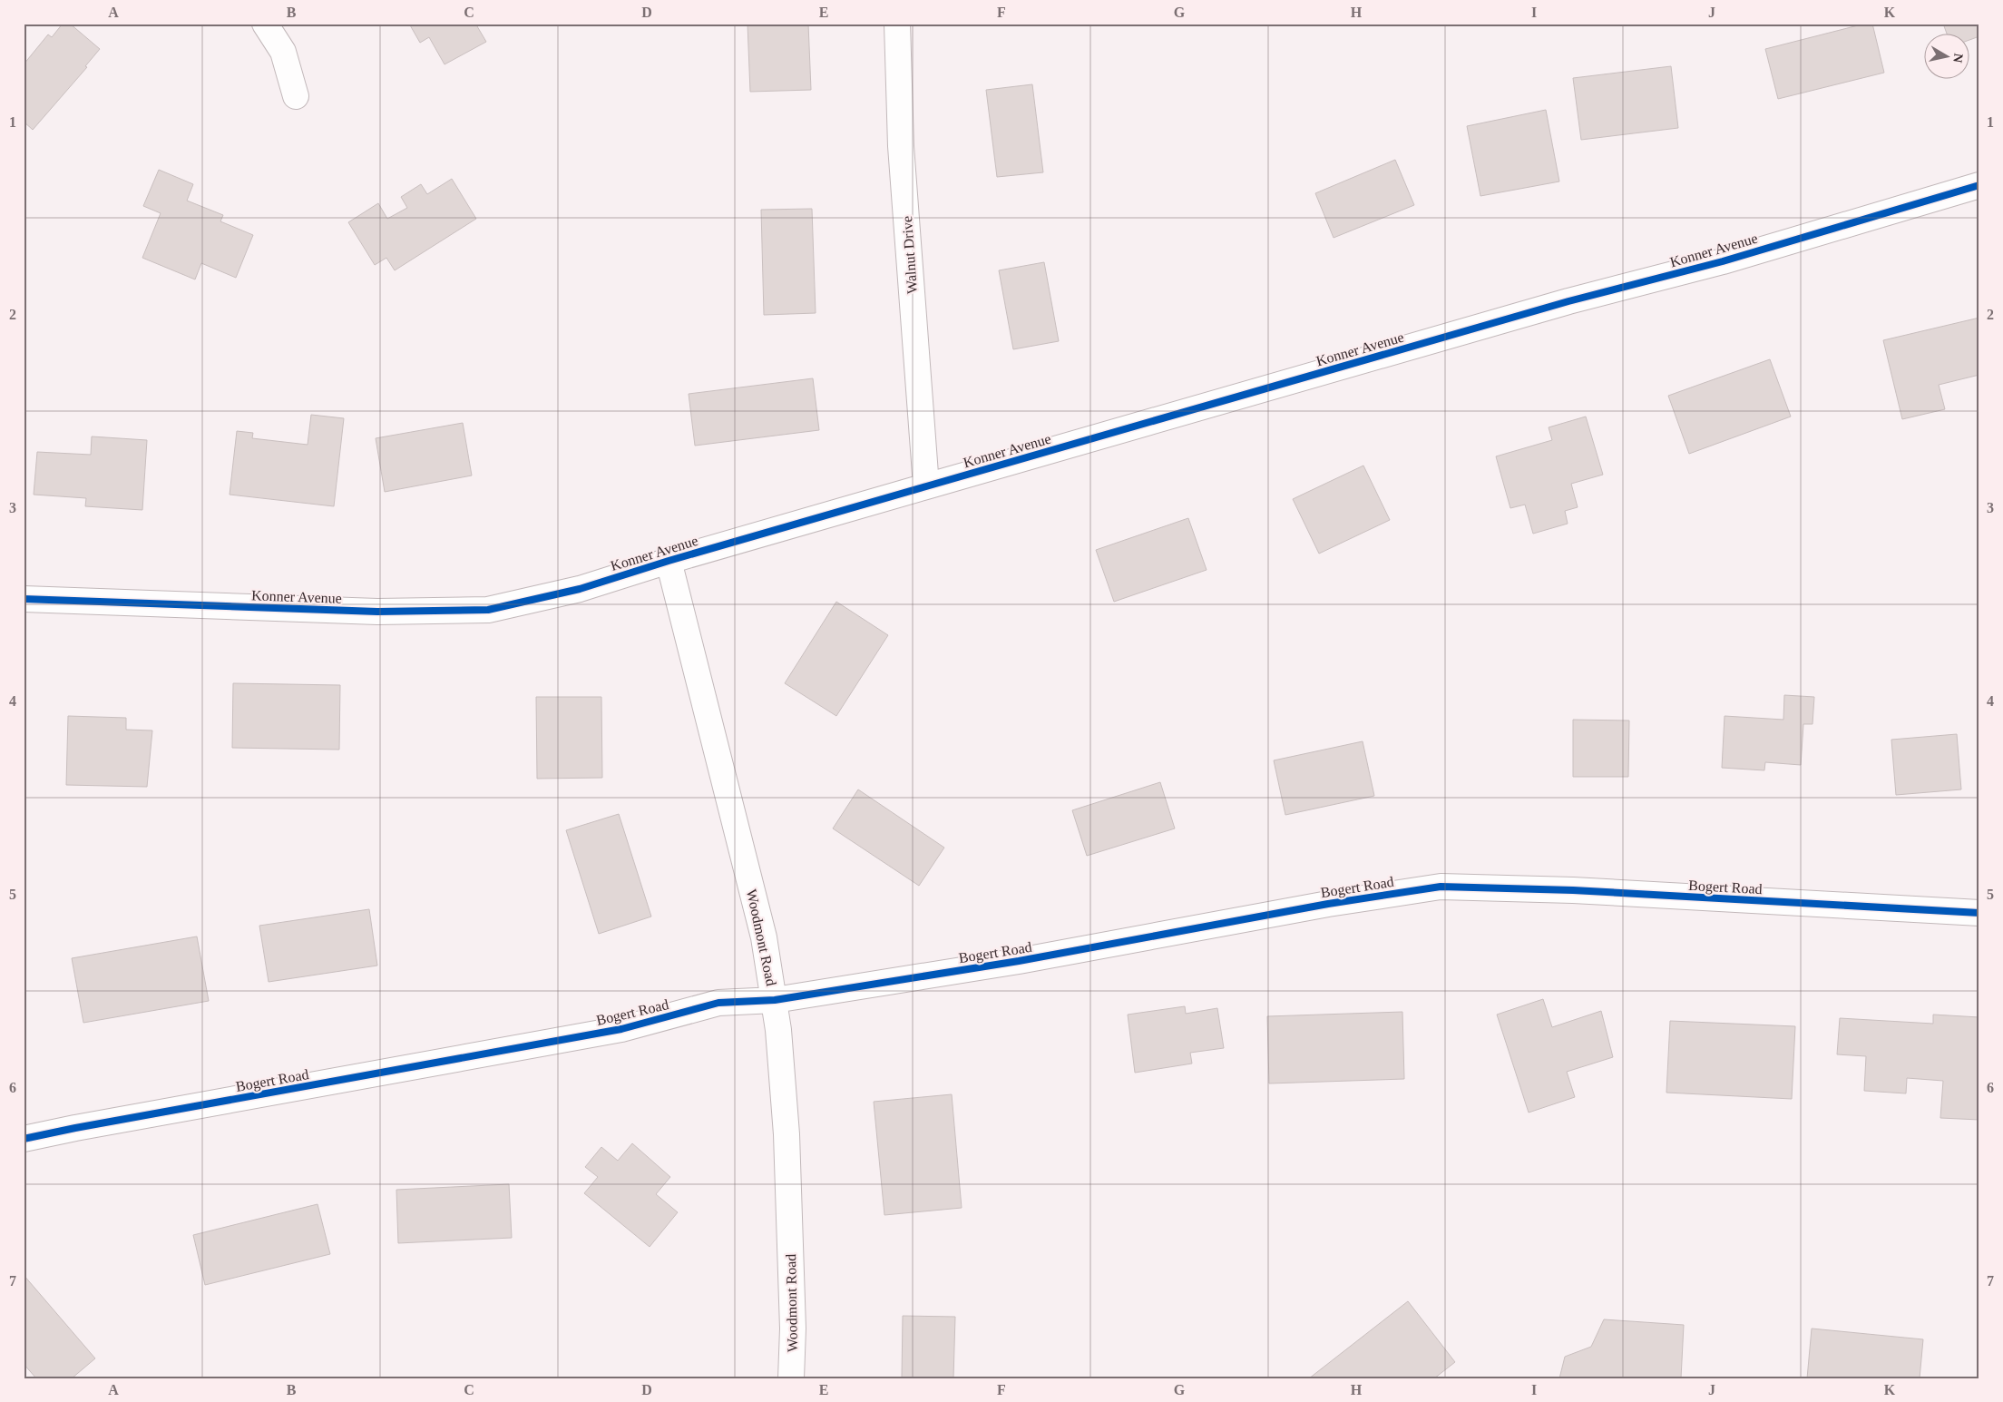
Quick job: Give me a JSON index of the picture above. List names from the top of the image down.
{
  "streets": {
    "street": [
      "Konner Avenue",
      "Walnut Drive",
      "Bogert Road",
      "Woodmont Road"
    ]
  },
  "crossings": [
    ["Konner Avenue", "Walnut Drive"],
    ["Konner Avenue", "Woodmont Road"],
    ["Bogert Road", "Woodmont Road"]
  ],
  "north": "right",
  "grid": {
    "columns": [
      "A",
      "B",
      "C",
      "D",
      "E",
      "F",
      "G",
      "H",
      "I",
      "J",
      "K"
    ],
    "rows": [
      "1",
      "2",
      "3",
      "4",
      "5",
      "6",
      "7"
    ]
  }
}
